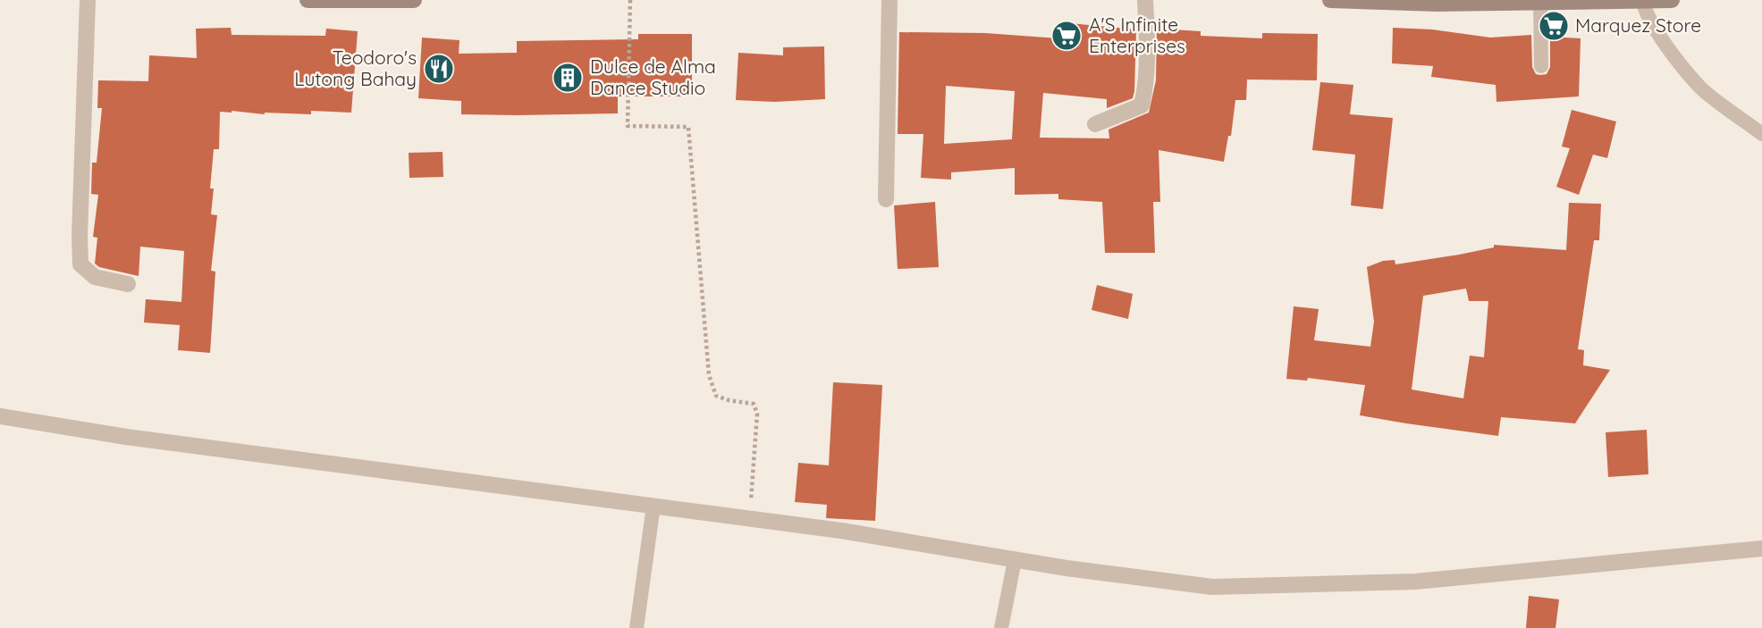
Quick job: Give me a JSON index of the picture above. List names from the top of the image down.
{
  "places": {
    "supermarket": ["Marquez Store", "A'S Infinite Enterprises"],
    "restaurant": ["Teodoro's Lutong Bahay"],
    "building": ["Dulce de Alma Dance Studio"]
  }
}
